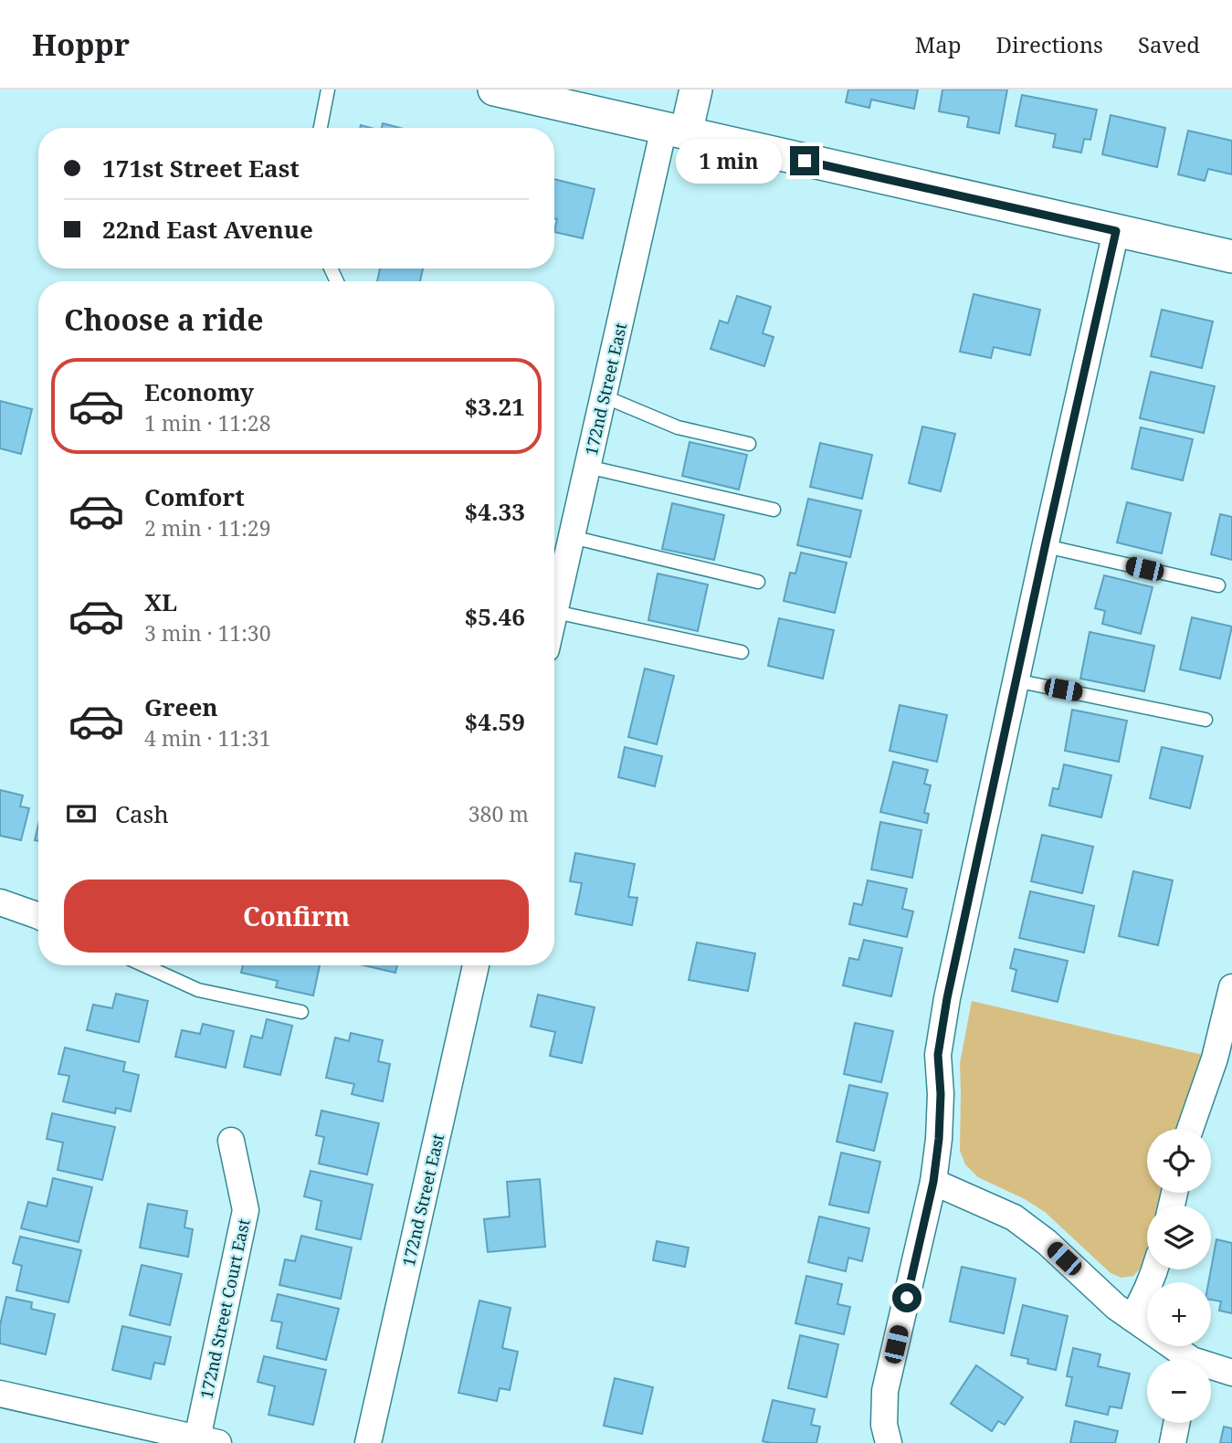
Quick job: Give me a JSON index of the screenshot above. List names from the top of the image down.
{
  "streets": {
    "street": ["172nd Street East", "172nd Street Court East"]
  },
  "page": {
    "header": "Hoppr",
    "nav": ["Map", "Directions", "Saved"],
    "banner": ["171st Street East", "22nd East Avenue"],
    "bubble": "1 min",
    "heading": "Choose a ride",
    "list": [
      {
        "name": "Economy",
        "note": "1 min · 11:28",
        "value": "$3.21"
      },
      {
        "name": "Comfort",
        "note": "2 min · 11:29",
        "value": "$4.33"
      },
      {
        "name": "XL",
        "note": "3 min · 11:30",
        "value": "$5.46"
      },
      {
        "name": "Green",
        "note": "4 min · 11:31",
        "value": "$4.59"
      }
    ],
    "pay": ["Cash", "380 m"],
    "buttons": "Confirm",
    "map_buttons": ["+", "−"]
  }
}
